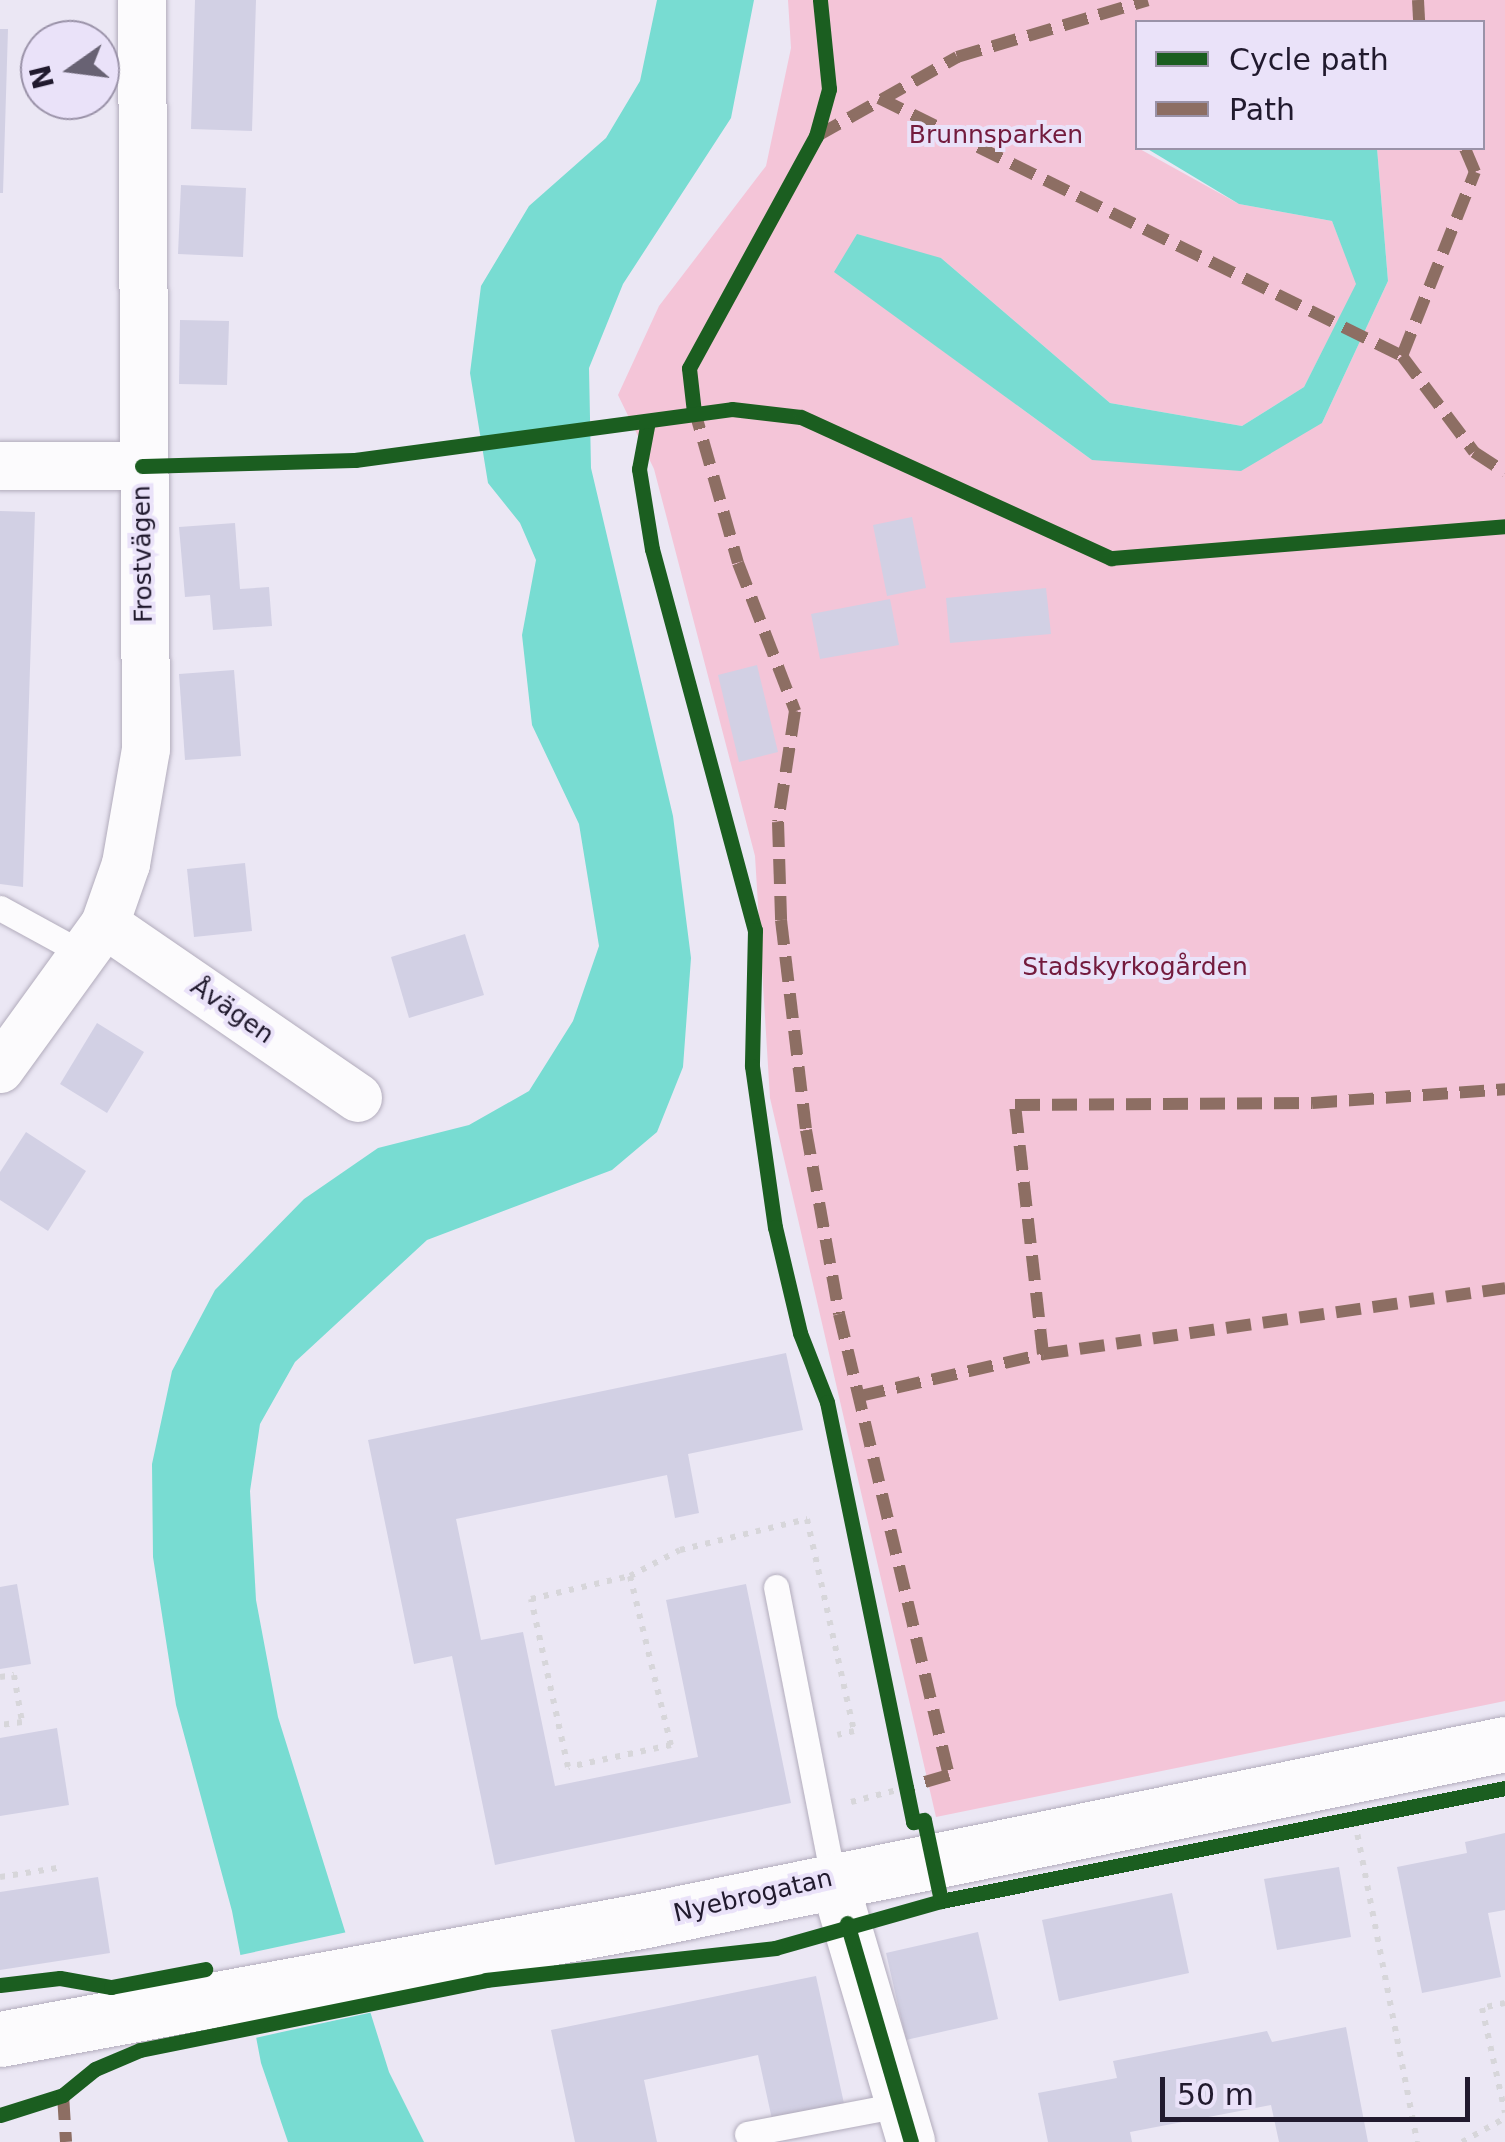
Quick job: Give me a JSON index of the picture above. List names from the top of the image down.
{
  "streets": {
    "street": ["Frostvägen", "Åvägen", "Nyebrogatan"]
  },
  "crossings": [
    ["Frostvägen", "Åvägen"]
  ],
  "parks": ["Brunnsparken", "Stadskyrkogården"],
  "legend": ["Cycle path", "Path"],
  "scale_bar": "50 m",
  "north": "left"
}
